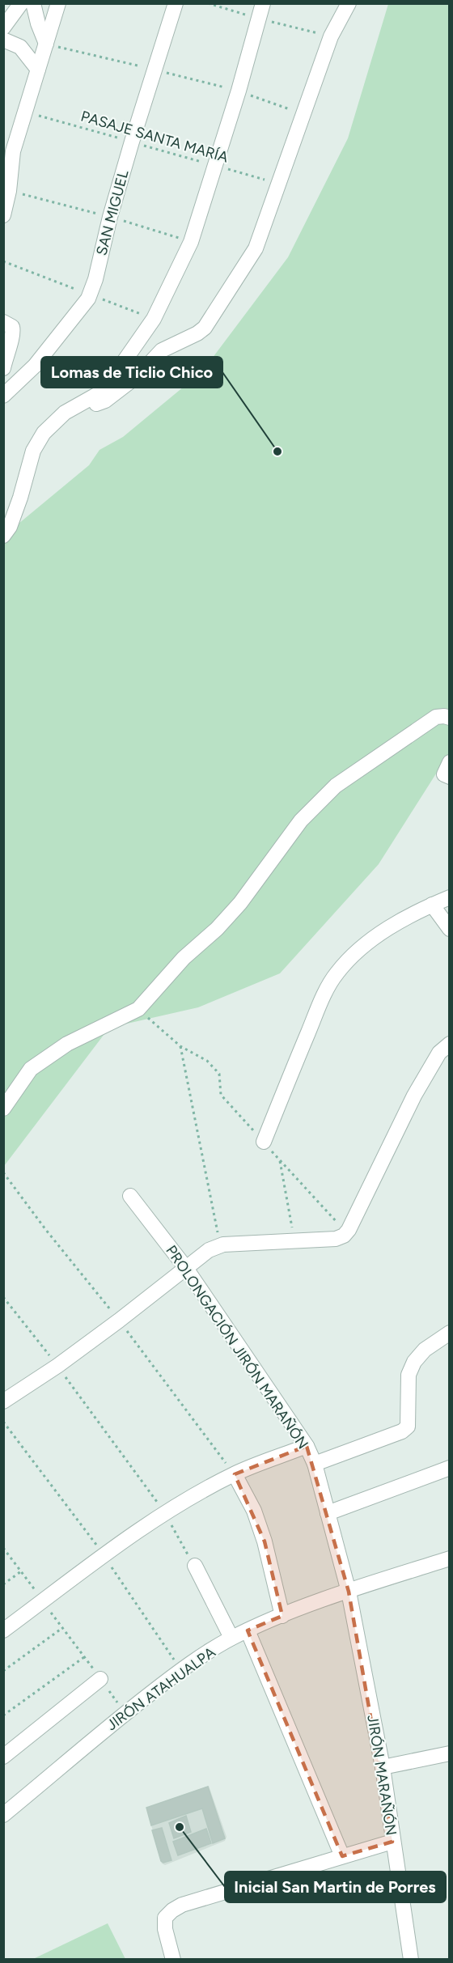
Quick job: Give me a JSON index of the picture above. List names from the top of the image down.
{
  "streets": {
    "street": [
      "SAN MIGUEL",
      "PROLONGACIÓN JIRÓN MARAÑÓN",
      "JIRÓN ATAHUALPA",
      "JIRÓN MARAÑÓN"
    ],
    "path": ["PASAJE SANTA MARÍA"]
  },
  "crossings": [
    ["PASAJE SANTA MARÍA", "SAN MIGUEL"],
    ["PROLONGACIÓN JIRÓN MARAÑÓN", "JIRÓN ATAHUALPA"],
    ["PROLONGACIÓN JIRÓN MARAÑÓN", "JIRÓN MARAÑÓN"],
    ["JIRÓN ATAHUALPA", "JIRÓN MARAÑÓN"]
  ],
  "places": ["Lomas de Ticlio Chico", "Inicial San Martin de Porres"]
}
